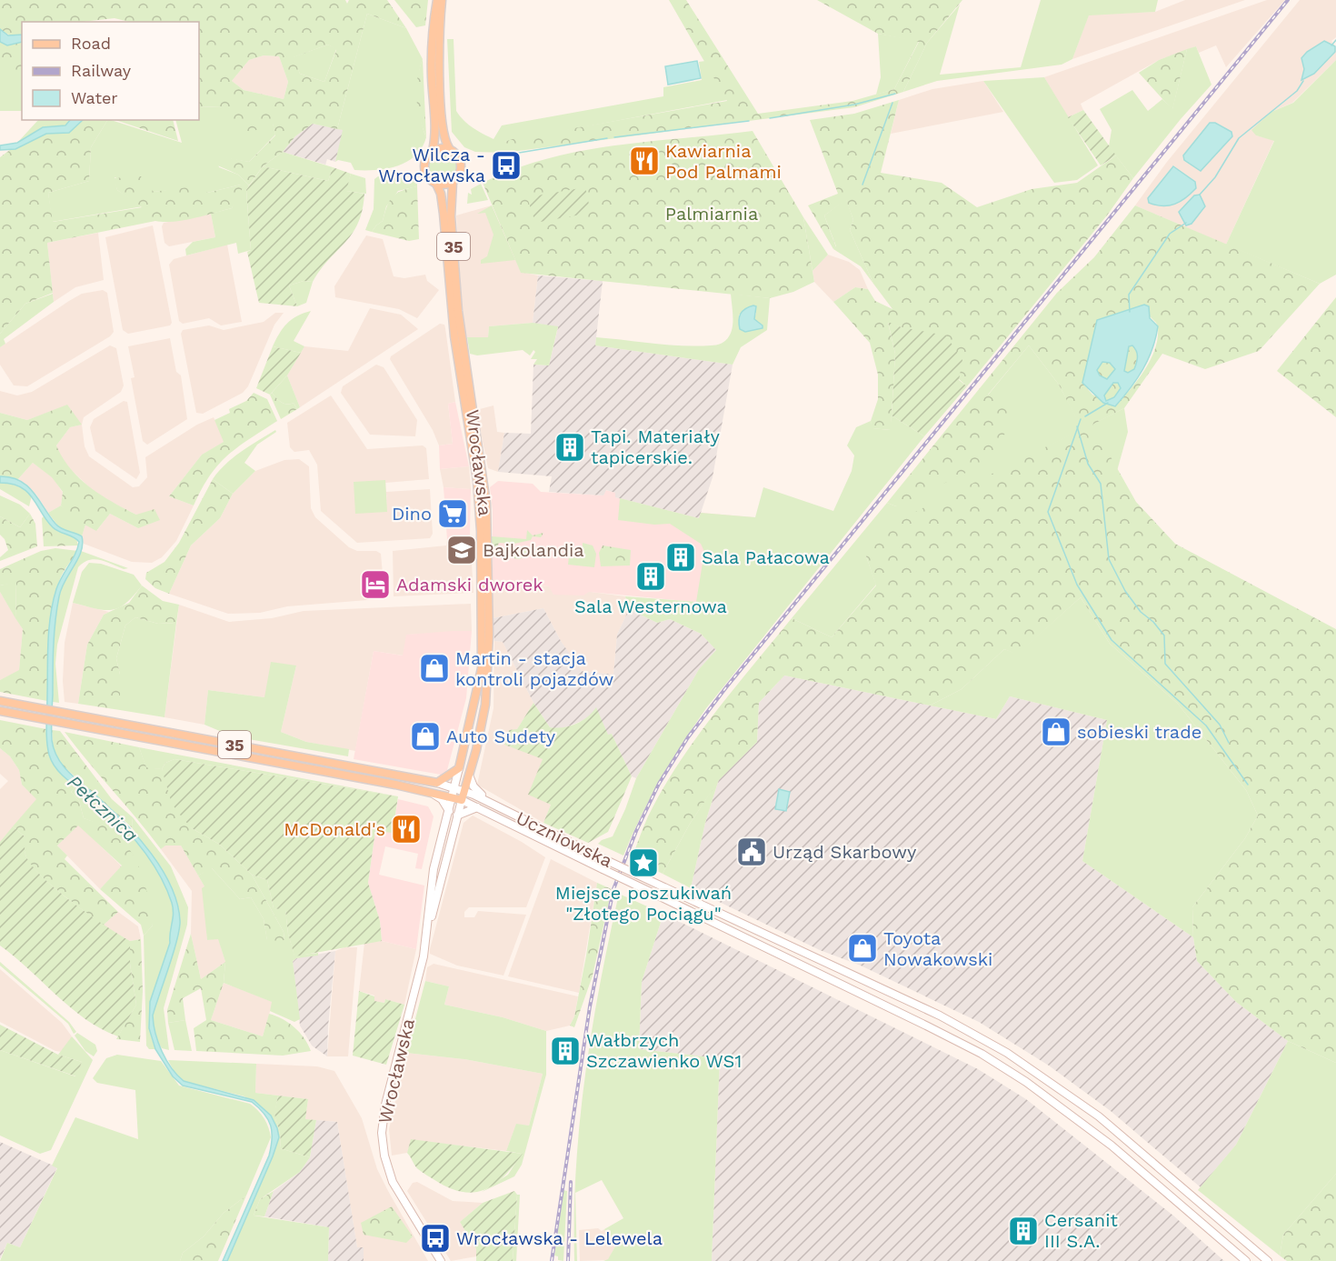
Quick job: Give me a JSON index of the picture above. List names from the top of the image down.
{
  "streets": {
    "main road": ["35", "Wrocławska", "Uczniowska"]
  },
  "crossings": [
    ["35", "Wrocławska"],
    ["35", "Uczniowska"],
    ["Wrocławska", "Uczniowska"]
  ],
  "water": ["Pełcznica"],
  "parks": ["Palmiarnia"],
  "places": {
    "restaurant": ["Kawiarnia Pod Palmami", "McDonald's"],
    "bus stop": ["Wilcza - Wrocławska", "Wrocławska - Lelewela"],
    "building": [
      "Tapi. Materiały tapicerskie.",
      "Sala Pałacowa",
      "Sala Westernowa",
      "Wałbrzych Szczawienko WS1",
      "Cersanit III S.A."
    ],
    "supermarket": ["Dino"],
    "school or university": ["Bajkolandia"],
    "hotel": ["Adamski dworek"],
    "shop": [
      "Martin - stacja kontroli pojazdów",
      "sobieski trade",
      "Auto Sudety",
      "Toyota Nowakowski"
    ],
    "public building": ["Urząd Skarbowy"],
    "place": ["Miejsce poszukiwań \"Złotego Pociągu\""]
  },
  "legend": ["Road", "Railway", "Water"]
}
